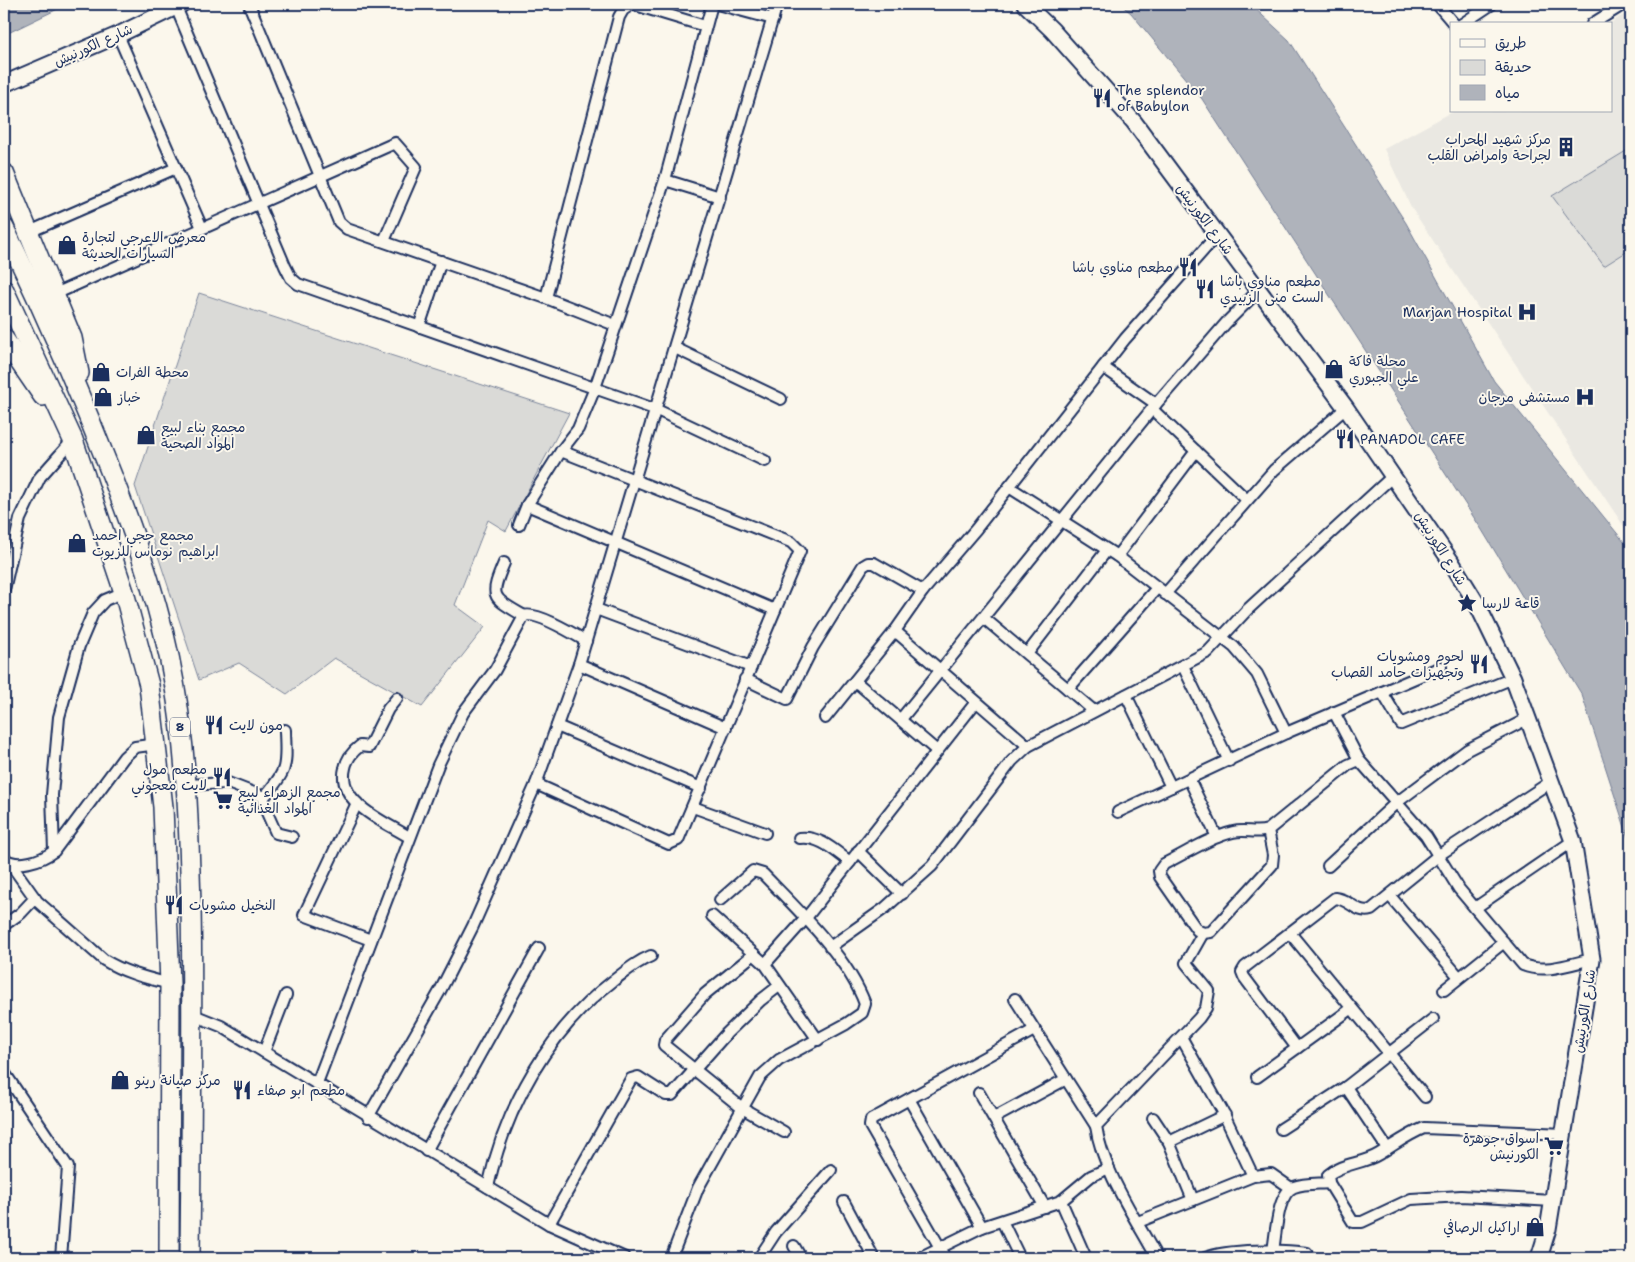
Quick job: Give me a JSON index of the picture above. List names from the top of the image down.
{
  "streets": {
    "highway": ["8"],
    "street": ["شارع الكورنيش"]
  },
  "places": {
    "restaurant": [
      "The splendor of Babylon",
      "مطعم مناوي باشا",
      "مطعم مناوي باشا الست منى الزبيدي",
      "PANADOL CAFE",
      "لحوم ومشويات وتجهيزات حامد القصاب",
      "مون لايت",
      "مطعم مول لايت معجوني",
      "النخيل مشويات",
      "مطعم ابو صفاء"
    ],
    "building": ["مركز شهيد المحراب لجراحة وامراض القلب"],
    "shop": [
      "معرض الاعرجي لتجارة السيارات الحديثة",
      "محلة فاكة علي الجبوري",
      "محطة الفرات",
      "خباز",
      "مجمع بناء لبيع المواد الصحية",
      "مجمع حجي احمد ابراهيم نوماس للزيوت",
      "مركز صيانة رينو",
      "اراكيل الرصافي"
    ],
    "hospital": ["Marjan Hospital", "مستشفى مرجان"],
    "place": ["قاعة لارسا"],
    "supermarket": ["مجمع الزهراء لبيع المواد الغذائية", "اسواق جوهرة الكورنيش"]
  },
  "legend": ["طريق", "حديقة", "مياه"]
}
